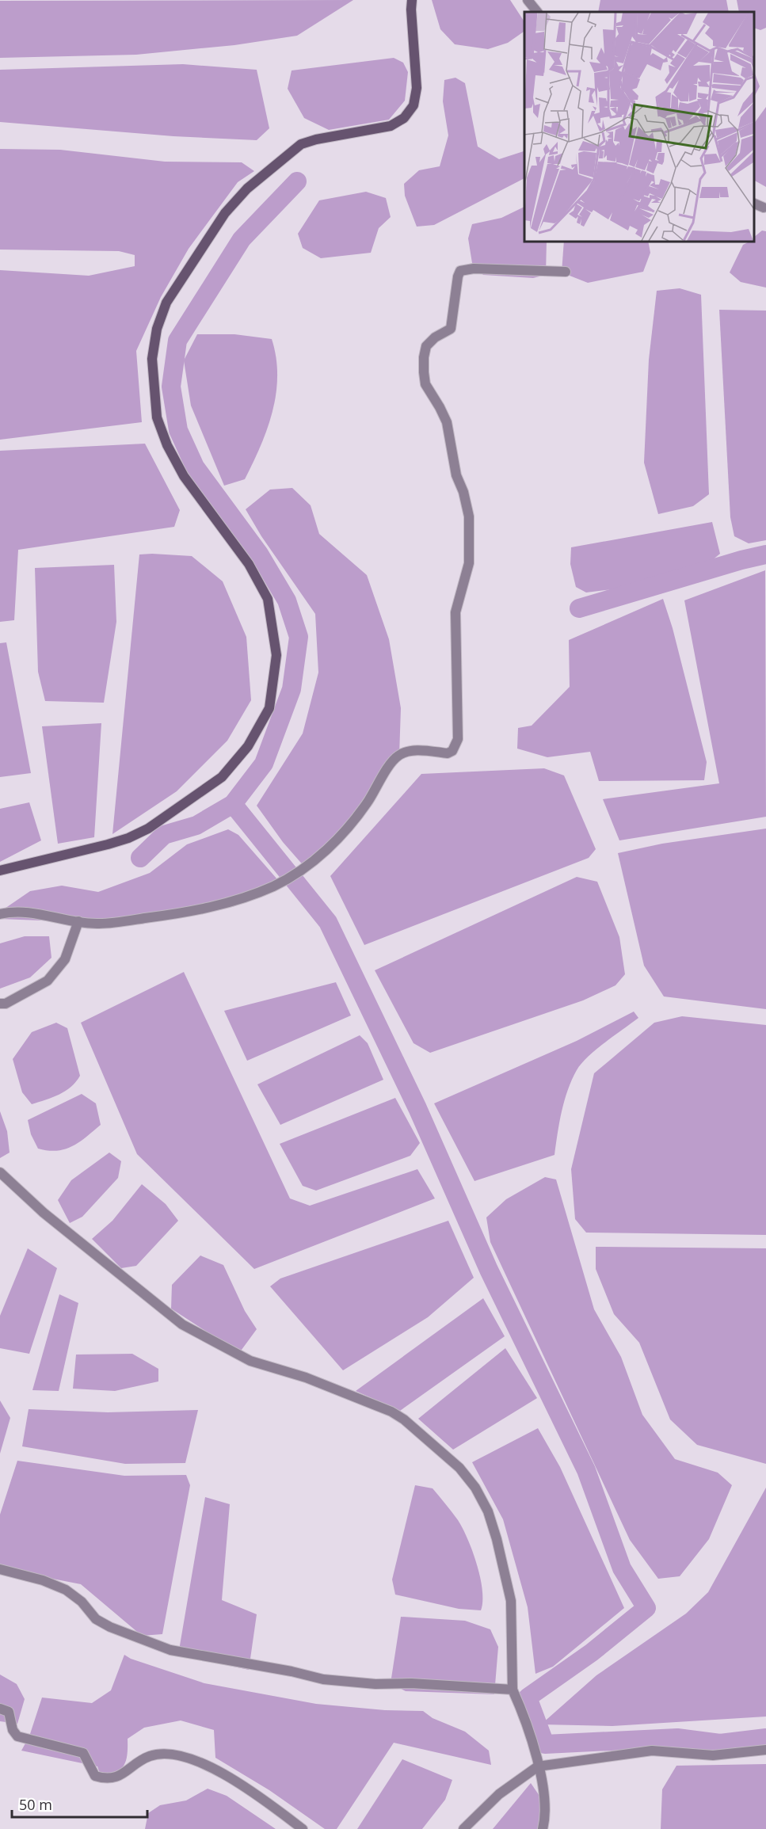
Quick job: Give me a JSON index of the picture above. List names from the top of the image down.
{
  "scale_bar": "50 m"
}
